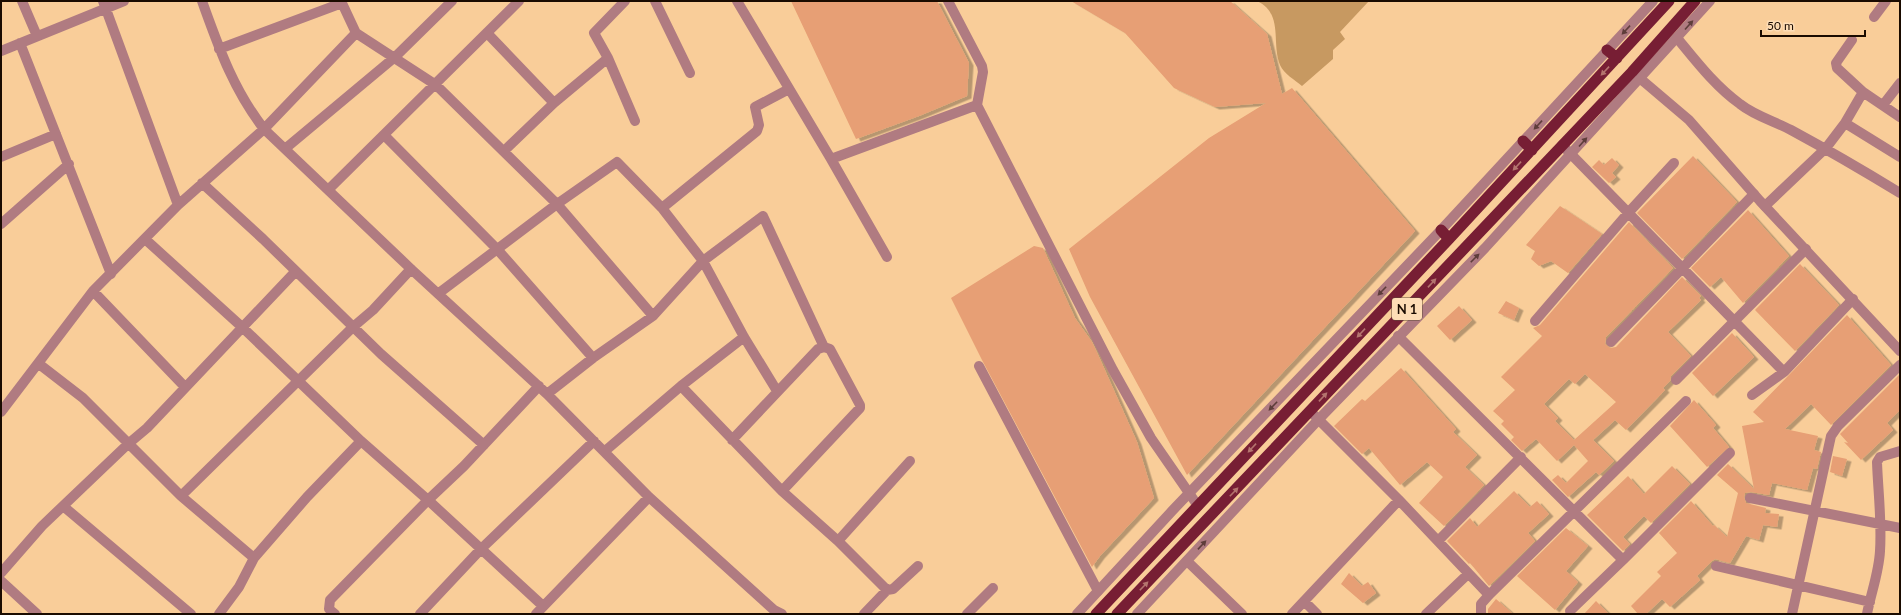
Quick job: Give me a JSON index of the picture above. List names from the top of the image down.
{
  "streets": {
    "highway": ["N 1"]
  },
  "scale_bar": "50 m"
}
